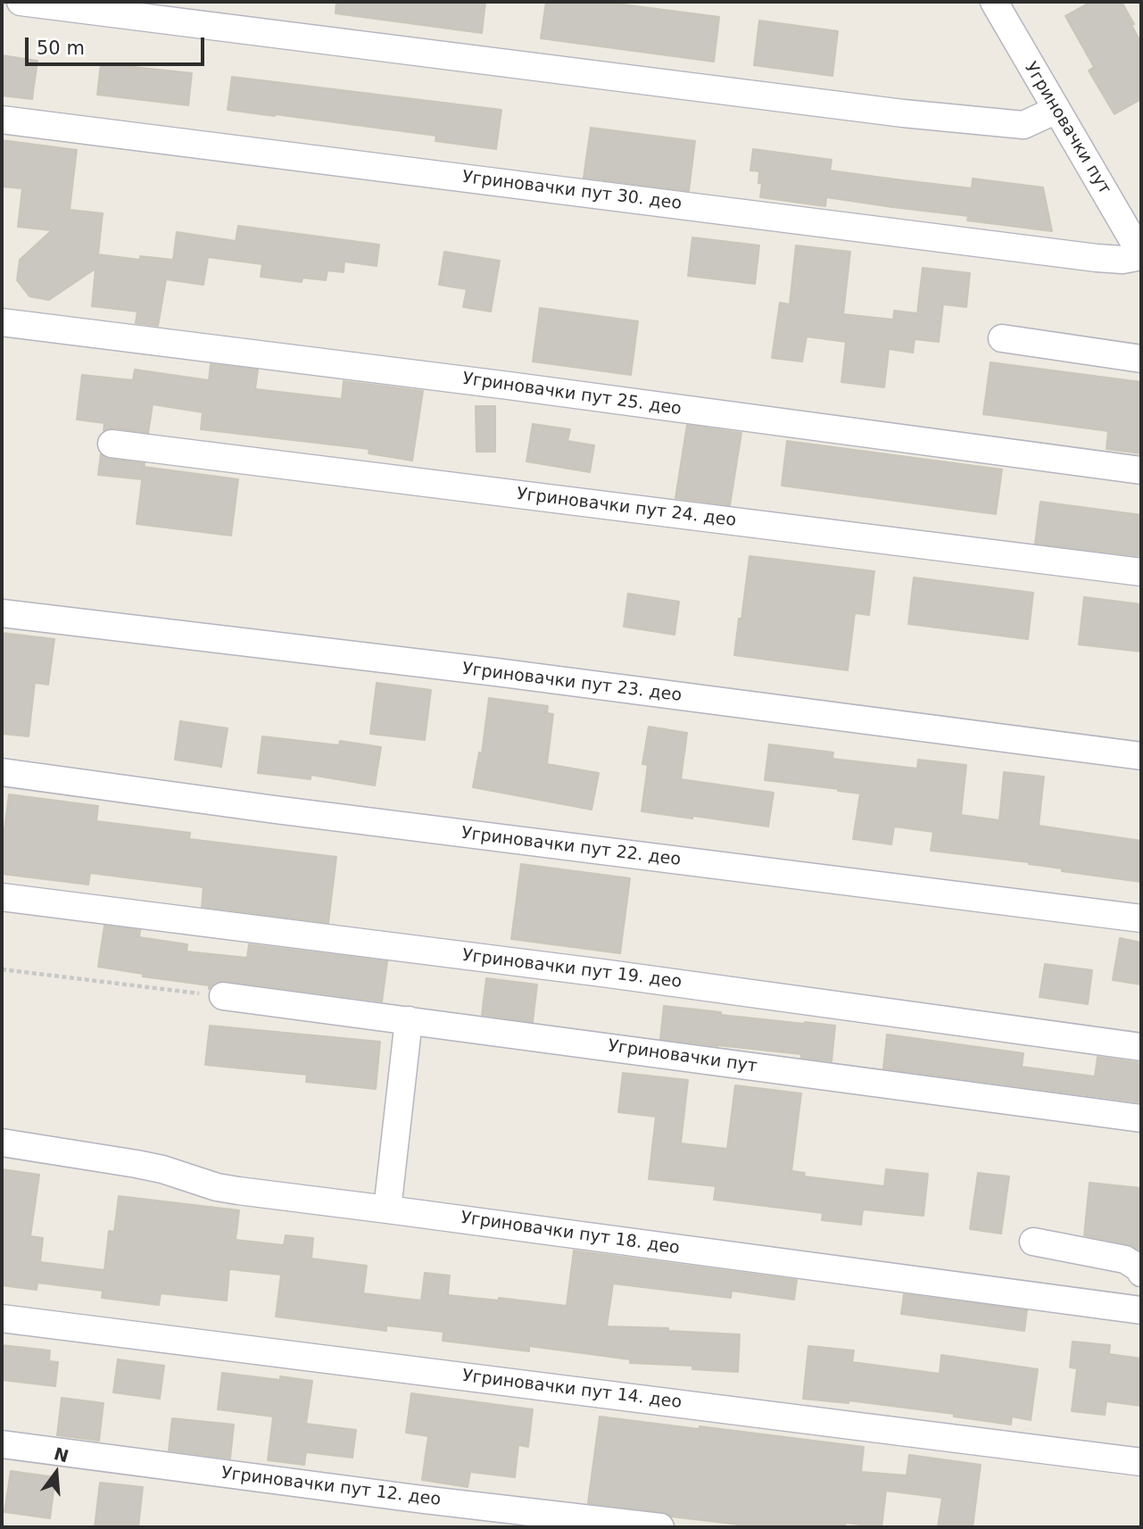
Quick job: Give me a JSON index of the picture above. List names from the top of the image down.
{
  "streets": {
    "street": [
      "Угриновачки пут",
      "Угриновачки пут 30. део",
      "Угриновачки пут 25. део",
      "Угриновачки пут 24. део",
      "Угриновачки пут 23. део",
      "Угриновачки пут 22. део",
      "Угриновачки пут 19. део",
      "Угриновачки пут 18. део",
      "Угриновачки пут 14. део",
      "Угриновачки пут 12. део"
    ]
  },
  "crossings": [
    ["Угриновачки пут", "Угриновачки пут 30. део"]
  ],
  "scale_bar": "50 m",
  "north": "top"
}
